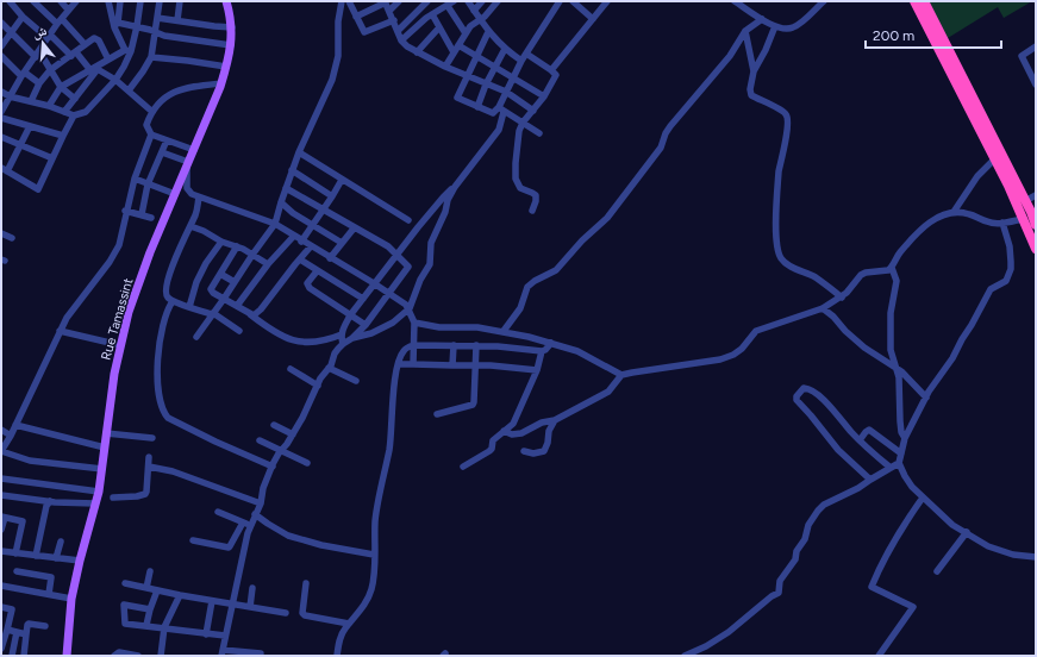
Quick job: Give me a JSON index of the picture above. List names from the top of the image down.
{
  "streets": {
    "main road": ["Rue Tamassint"]
  },
  "scale_bar": "200 m",
  "north": "top"
}
